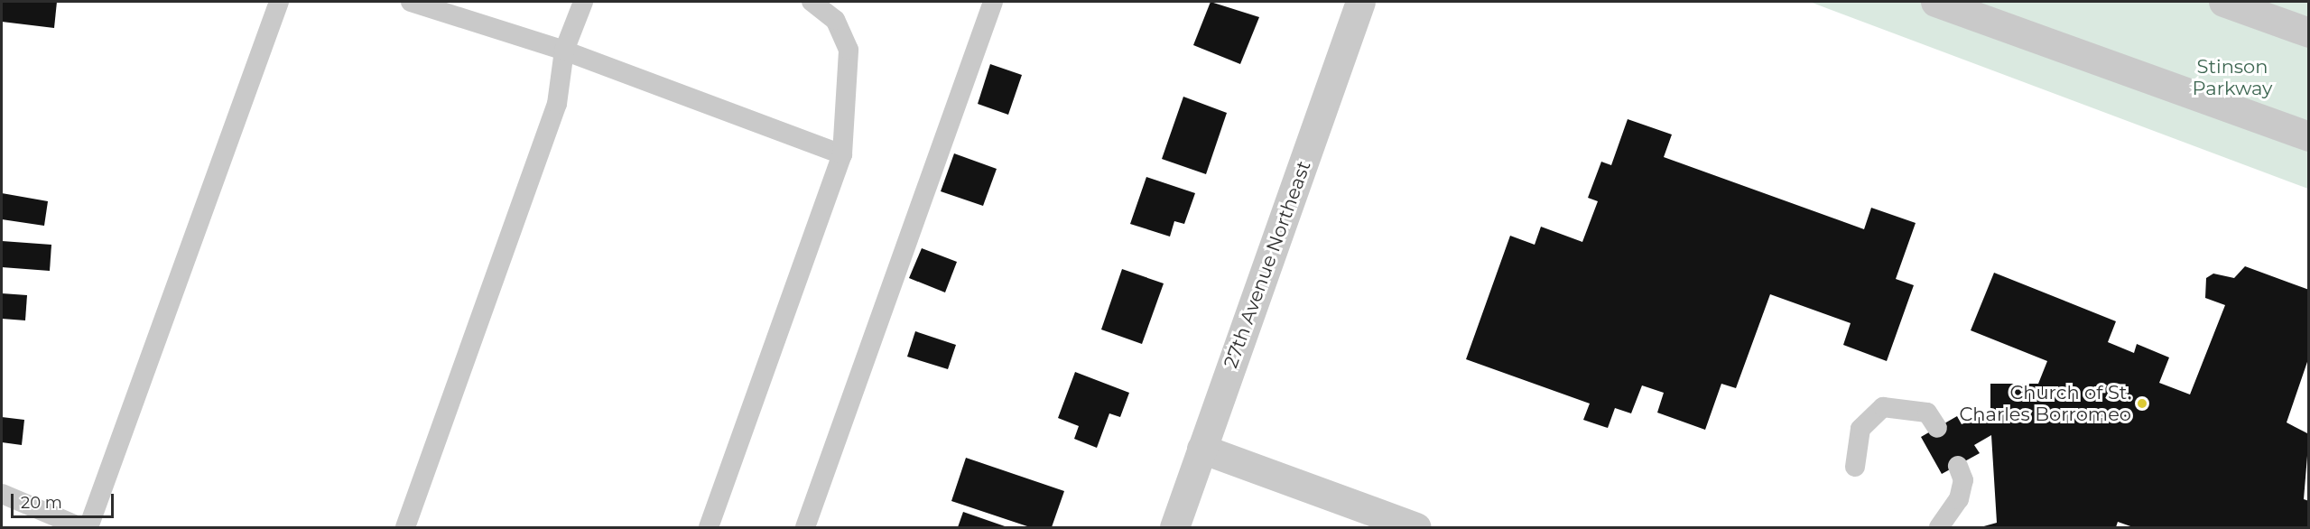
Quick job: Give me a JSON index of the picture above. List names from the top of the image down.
{
  "streets": {
    "street": ["27th Avenue Northeast"]
  },
  "parks": ["Stinson Parkway"],
  "places": ["Church of St. Charles Borromeo"],
  "scale_bar": "20 m"
}
